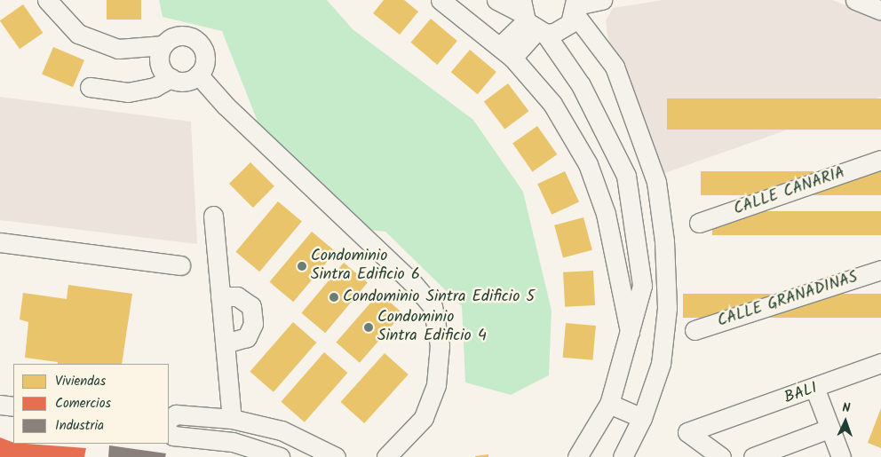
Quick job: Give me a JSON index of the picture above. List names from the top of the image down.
{
  "streets": {
    "street": ["CALLE CANARIA", "CALLE GRANADINAS", "BALI"]
  },
  "places": ["Condominio Sintra Edificio 6", "Condominio Sintra Edificio 5", "Condominio Sintra Edificio 4"],
  "legend": ["Viviendas", "Comercios", "Industria"],
  "north": "top"
}
